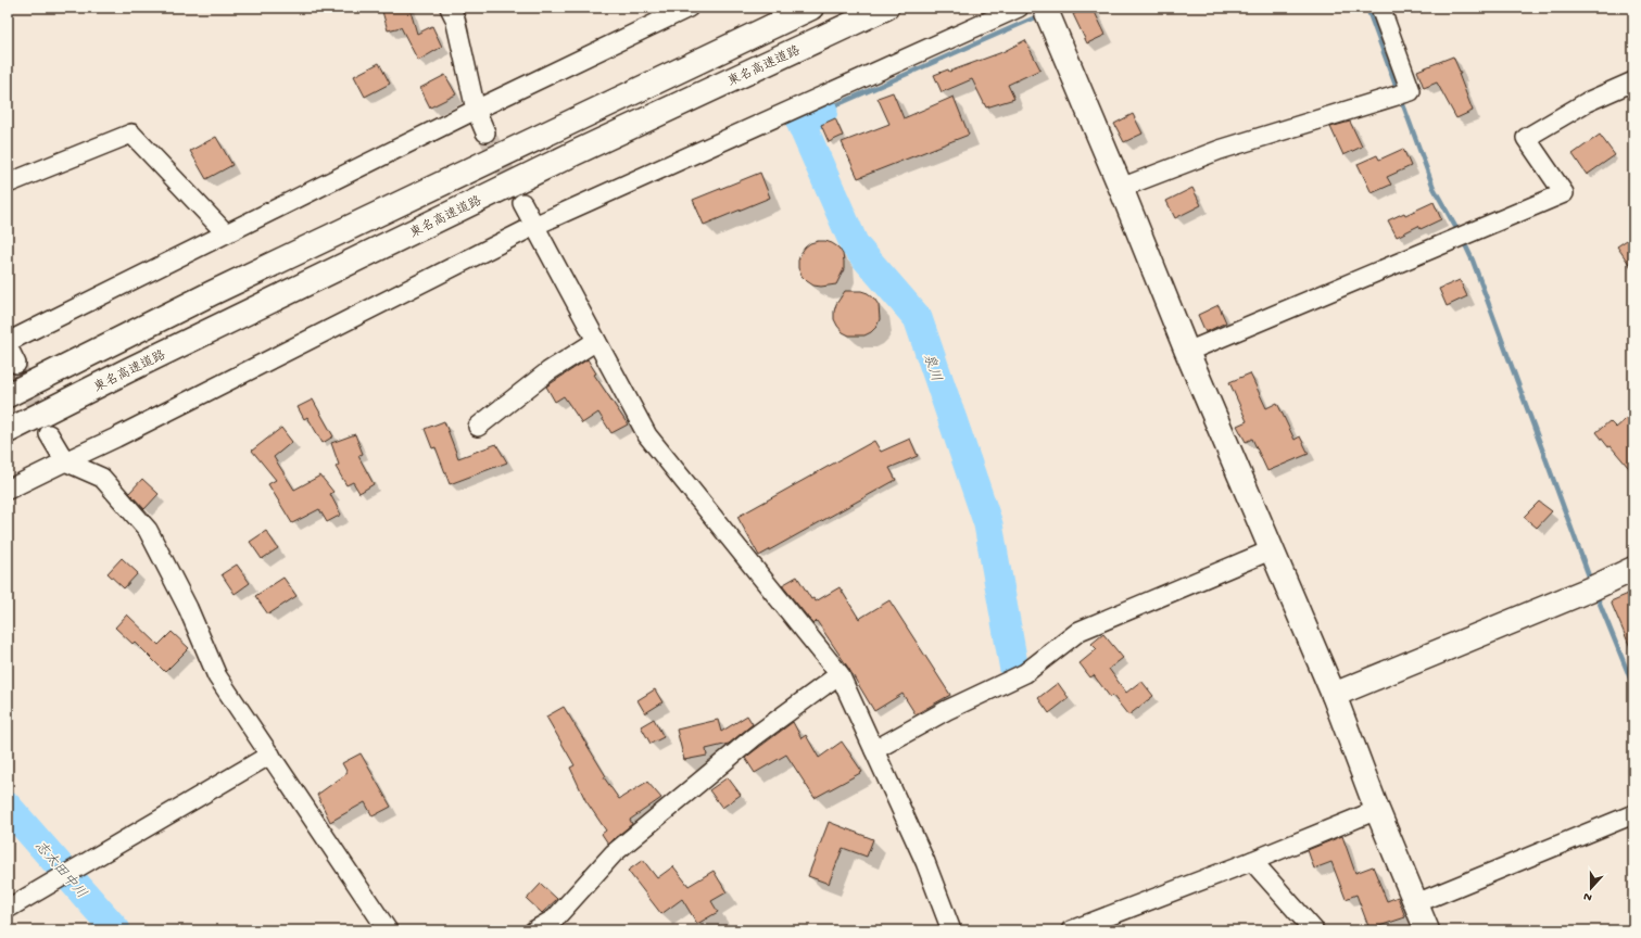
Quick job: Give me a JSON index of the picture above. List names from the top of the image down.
{
  "streets": {
    "main road": ["東名高速道路"]
  },
  "water": ["泉川", "志太田中川"],
  "north": "bottom"
}
